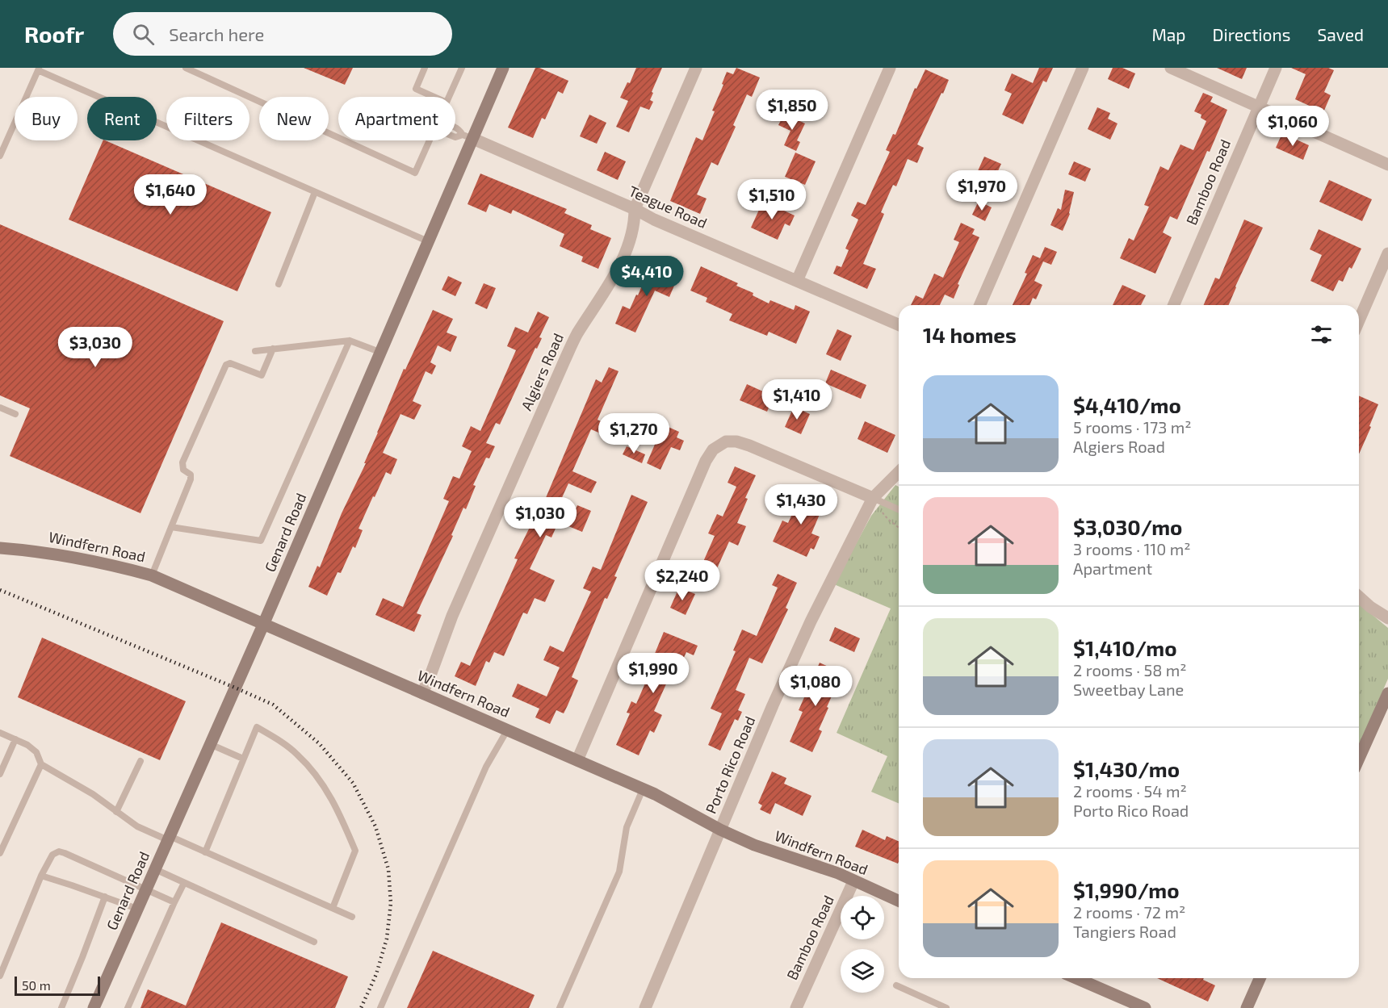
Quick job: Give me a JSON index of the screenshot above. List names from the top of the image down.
{
  "streets": {
    "street": [
      "Bamboo Road",
      "Teague Road",
      "Algiers Road",
      "Genard Road",
      "Windfern Road",
      "Porto Rico Road"
    ]
  },
  "crossings": [
    ["Bamboo Road", "Windfern Road"],
    ["Teague Road", "Algiers Road"],
    ["Teague Road", "Genard Road"],
    ["Algiers Road", "Windfern Road"],
    ["Genard Road", "Windfern Road"],
    ["Windfern Road", "Porto Rico Road"]
  ],
  "scale_bar": "50 m",
  "page": {
    "header": "Roofr",
    "search": "Search here",
    "nav": ["Map", "Directions", "Saved"],
    "price": [
      "$1,850",
      "$1,060",
      "$1,970",
      "$1,640",
      "$1,510",
      "$4,410",
      "$3,030",
      "$1,410",
      "$1,270",
      "$1,430",
      "$1,030",
      "$2,240",
      "$1,990",
      "$1,080"
    ],
    "chip": [
      "Buy",
      "Rent",
      "Filters",
      "New",
      "Apartment"
    ],
    "heading": "14 homes",
    "list": [
      {
        "name": "$4,410/mo",
        "note": "5 rooms · 173 m² · Algiers Road"
      },
      {
        "name": "$3,030/mo",
        "note": "3 rooms · 110 m² · Apartment"
      },
      {
        "name": "$1,410/mo",
        "note": "2 rooms · 58 m² · Sweetbay Lane"
      },
      {
        "name": "$1,430/mo",
        "note": "2 rooms · 54 m² · Porto Rico Road"
      },
      {
        "name": "$1,990/mo",
        "note": "2 rooms · 72 m² · Tangiers Road"
      }
    ],
    "scale": "50 m"
  }
}
